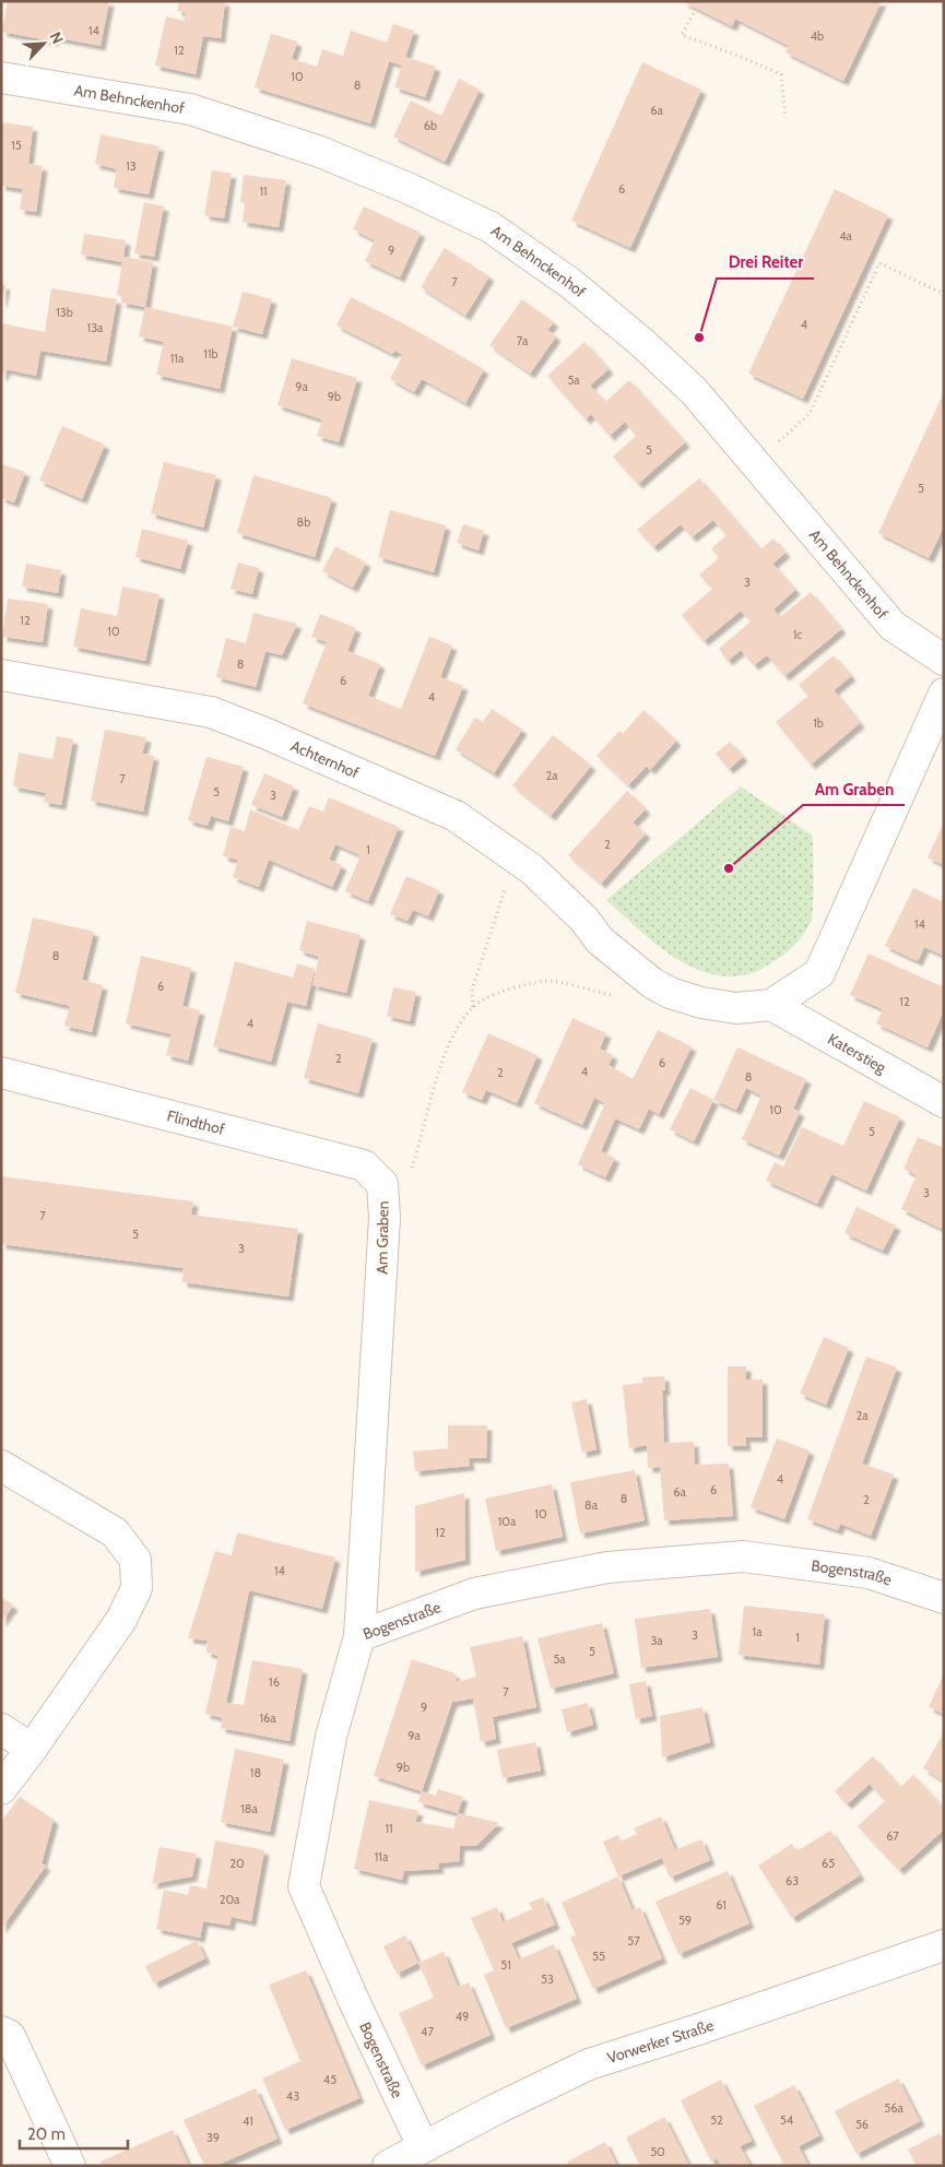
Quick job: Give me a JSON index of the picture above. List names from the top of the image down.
{
  "streets": {
    "street": [
      "Am Behnckenhof",
      "Achternhof",
      "Katerstieg",
      "Flindthof",
      "Am Graben",
      "Bogenstraße",
      "Vorwerker Straße"
    ]
  },
  "crossings": [
    ["Achternhof", "Katerstieg"],
    ["Flindthof", "Am Graben"],
    ["Am Graben", "Bogenstraße"],
    ["Bogenstraße", "Vorwerker Straße"]
  ],
  "places": ["Drei Reiter", "Am Graben"],
  "house_numbers": [
    "14",
    "4b",
    "12",
    "10",
    "8",
    "6a",
    "6b",
    "15",
    "13",
    "6",
    "11",
    "4a",
    "9",
    "7",
    "13b",
    "4",
    "13a",
    "7a",
    "11b",
    "11a",
    "5a",
    "9a",
    "9b",
    "5",
    "5",
    "8b",
    "3",
    "12",
    "10",
    "1c",
    "8",
    "6",
    "4",
    "1b",
    "2a",
    "7",
    "5",
    "3",
    "2",
    "1",
    "14",
    "8",
    "6",
    "12",
    "4",
    "2",
    "6",
    "4",
    "2",
    "8",
    "10",
    "5",
    "3",
    "7",
    "5",
    "3",
    "2a",
    "4",
    "6",
    "6a",
    "8",
    "2",
    "8a",
    "10",
    "10a",
    "12",
    "14",
    "1a",
    "3",
    "1",
    "3a",
    "5",
    "5a",
    "16",
    "7",
    "9",
    "16a",
    "9a",
    "9b",
    "18",
    "18a",
    "11",
    "67",
    "11a",
    "20",
    "65",
    "63",
    "20a",
    "61",
    "59",
    "57",
    "55",
    "51",
    "53",
    "49",
    "47",
    "45",
    "43",
    "56a",
    "52",
    "54",
    "41",
    "56",
    "39",
    "50"
  ],
  "scale_bar": "20 m",
  "north": "top right"
}
